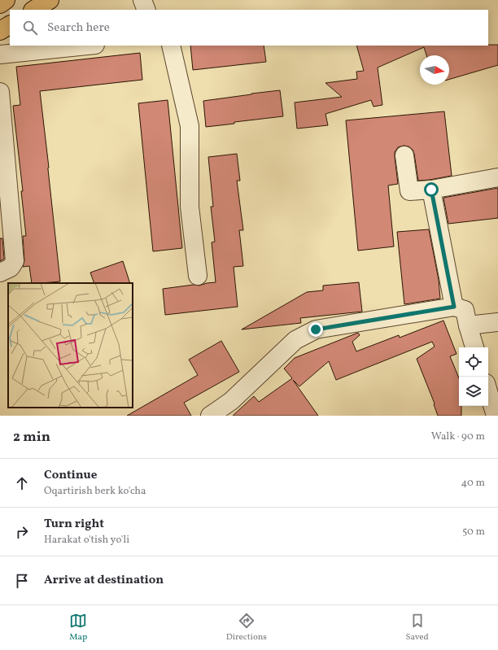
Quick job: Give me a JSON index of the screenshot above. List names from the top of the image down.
{
  "north": "right",
  "page": {
    "search": "Search here",
    "heading": ["2 min", "Walk · 90 m"],
    "list": [
      ["Continue", "Oqartirish berk ko'cha", "40 m"],
      ["Turn right", "Harakat o'tish yo'li", "50 m"],
      "Arrive at destination"
    ],
    "nav": ["Map", "Directions", "Saved"]
  }
}
